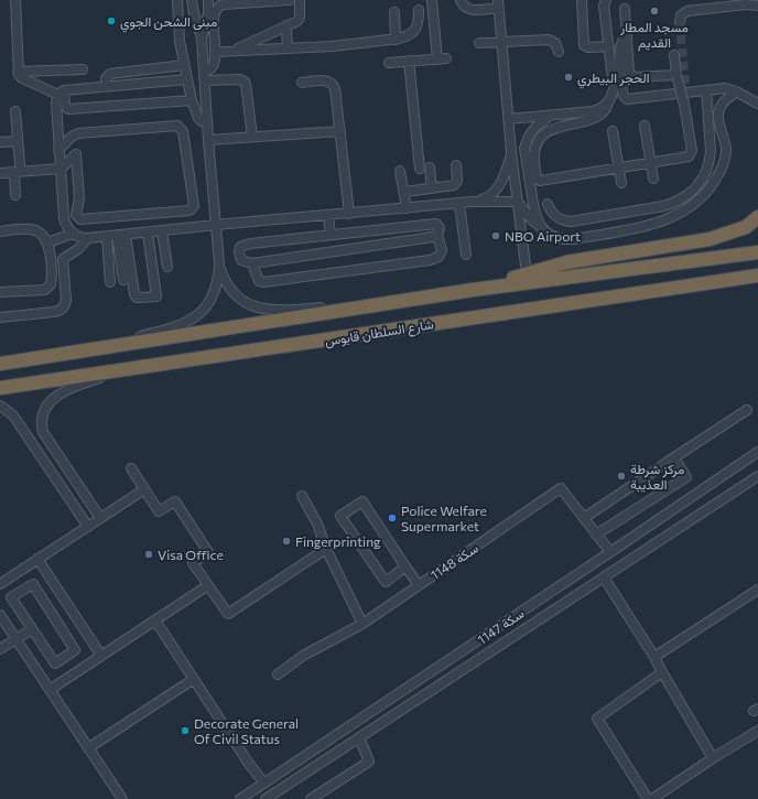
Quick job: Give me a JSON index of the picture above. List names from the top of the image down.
{
  "streets": {
    "highway": ["شارع السلطان قابوس"],
    "street": ["سكة 1148", "سكة 1147"]
  },
  "crossings": [
    ["سكة 1148", "سكة 1147"]
  ],
  "places": [
    "مسجد المطار القديم",
    "مبنى الشحن الجوي",
    "الحجر البيطري",
    "NBO Airport",
    "مركز شرطة العذيبة",
    "Police Welfare Supermarket",
    "Fingerprinting",
    "Visa Office",
    "Decorate General Of Civil Status"
  ]
}
